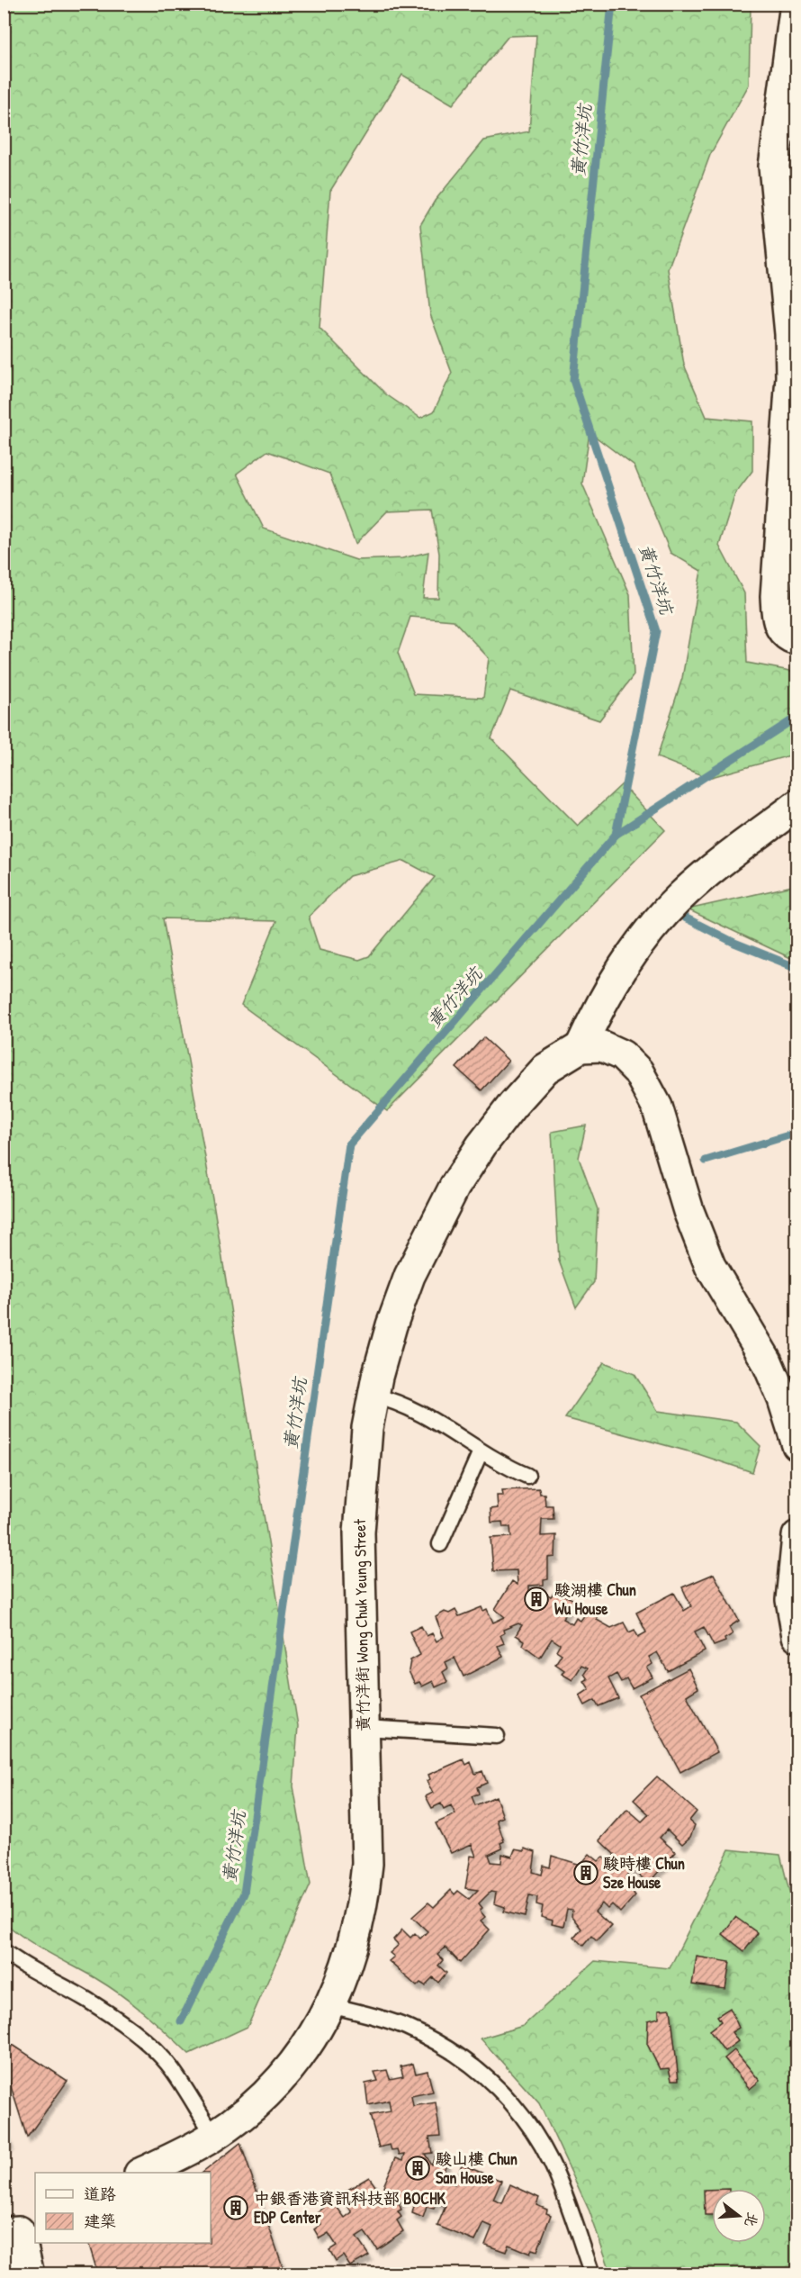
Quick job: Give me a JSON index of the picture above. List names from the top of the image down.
{
  "streets": {
    "street": ["黃竹洋街 Wong Chuk Yeung Street"]
  },
  "water": ["黃竹洋坑"],
  "places": {
    "building": [
      "駿湖樓 Chun Wu House",
      "駿時樓 Chun Sze House",
      "駿山樓 Chun San House",
      "中銀香港資訊科技部 BOCHK EDP Center"
    ]
  },
  "legend": ["道路", "建築"],
  "north": "right"
}
